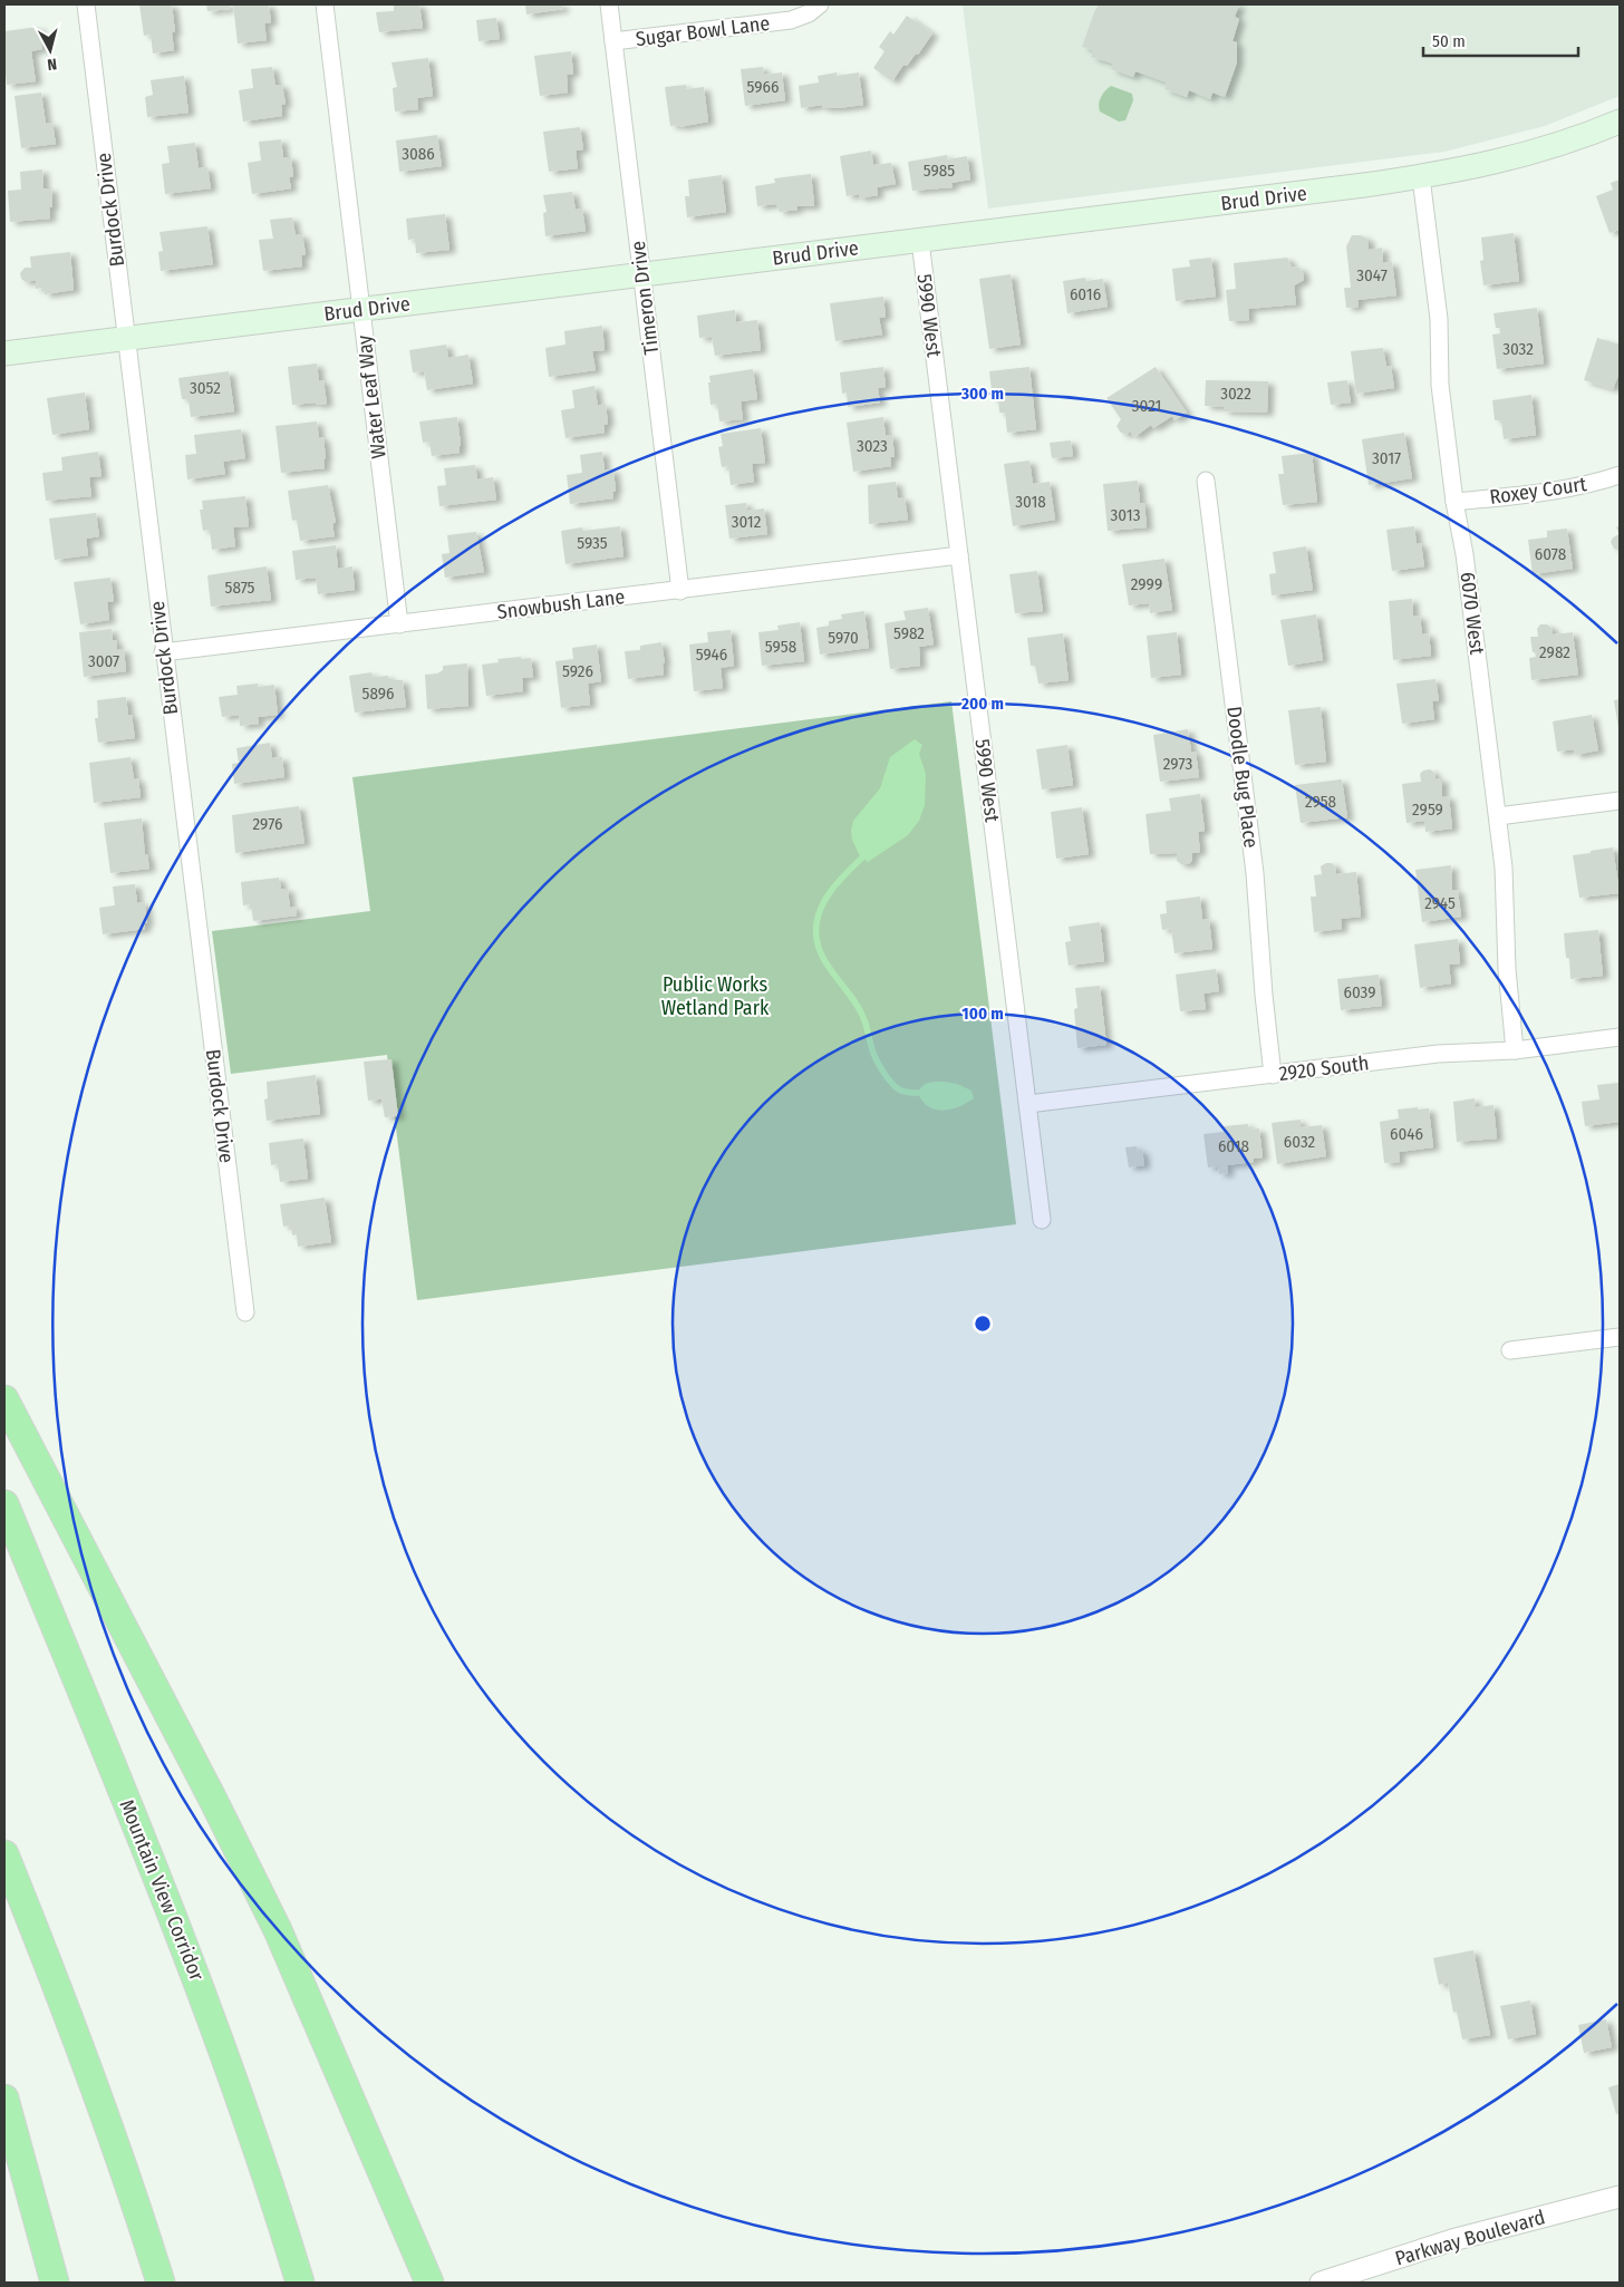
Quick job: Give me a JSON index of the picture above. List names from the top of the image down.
{
  "streets": {
    "highway": ["Mountain View Corridor"],
    "main road": ["Brud Drive"],
    "street": [
      "Sugar Bowl Lane",
      "Burdock Drive",
      "Timeron Drive",
      "5990 West",
      "Water Leaf Way",
      "Roxey Court",
      "Snowbush Lane",
      "6070 West",
      "Doodle Bug Place",
      "2920 South",
      "Parkway Boulevard"
    ]
  },
  "crossings": [
    ["Sugar Bowl Lane", "Timeron Drive"],
    ["Brud Drive", "Burdock Drive"],
    ["Brud Drive", "Timeron Drive"],
    ["Brud Drive", "5990 West"],
    ["Brud Drive", "Water Leaf Way"],
    ["Brud Drive", "6070 West"],
    ["Burdock Drive", "Snowbush Lane"],
    ["Timeron Drive", "Snowbush Lane"],
    ["5990 West", "Snowbush Lane"],
    ["5990 West", "2920 South"],
    ["Water Leaf Way", "Snowbush Lane"],
    ["Roxey Court", "6070 West"],
    ["6070 West", "2920 South"],
    ["Doodle Bug Place", "2920 South"]
  ],
  "parks": ["Public Works Wetland Park"],
  "house_numbers": [
    "5966",
    "3086",
    "5985",
    "3047",
    "6016",
    "3032",
    "3052",
    "3022",
    "3021",
    "3023",
    "3017",
    "3018",
    "3013",
    "3012",
    "5935",
    "6078",
    "2999",
    "5875",
    "5982",
    "5970",
    "5958",
    "2982",
    "5946",
    "3007",
    "5926",
    "5896",
    "2973",
    "2958",
    "2959",
    "2976",
    "2945",
    "6039",
    "6046",
    "6032",
    "6018"
  ],
  "scale_bar": "50 m",
  "north": "bottom",
  "rings": ["300 m", "200 m", "100 m"]
}
